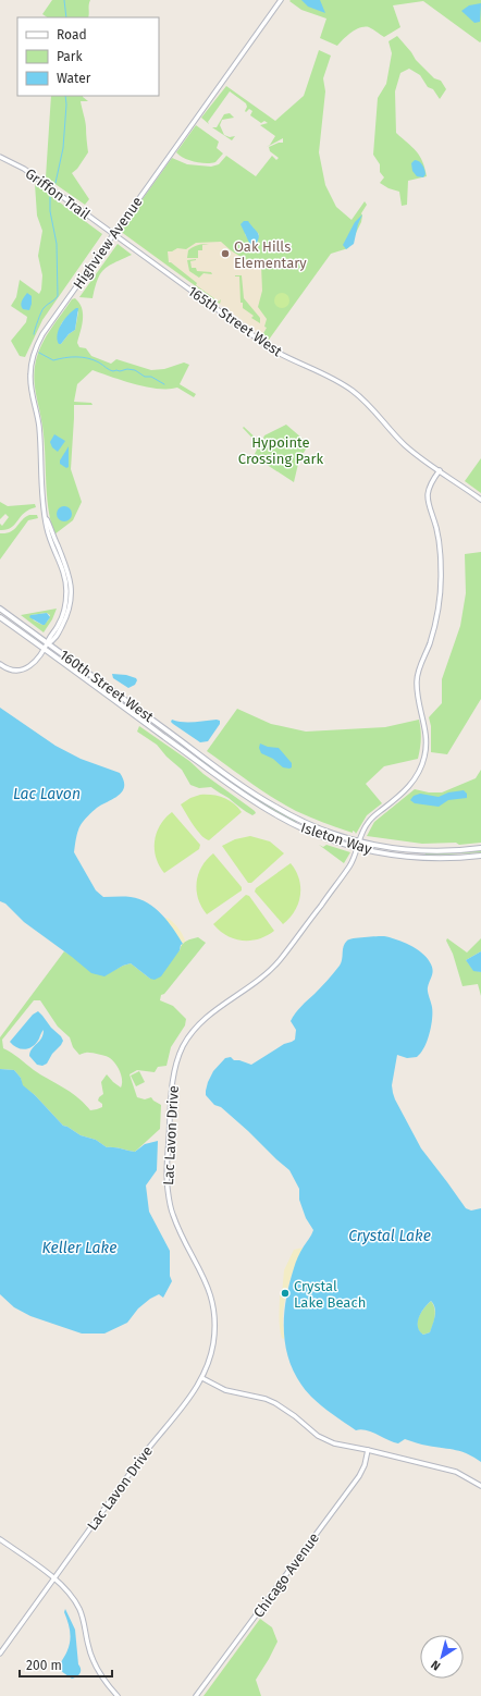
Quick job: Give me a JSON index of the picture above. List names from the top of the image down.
{
  "streets": {
    "main road": ["160th Street West", "Isleton Way"],
    "street": [
      "Griffon Trail",
      "Highview Avenue",
      "165th Street West",
      "Lac Lavon Drive",
      "Chicago Avenue"
    ]
  },
  "crossings": [
    ["Griffon Trail", "Highview Avenue"],
    ["Griffon Trail", "165th Street West"],
    ["Highview Avenue", "165th Street West"],
    ["Highview Avenue", "160th Street West"],
    ["165th Street West", "Lac Lavon Drive"],
    ["160th Street West", "Isleton Way"],
    ["Isleton Way", "Lac Lavon Drive"]
  ],
  "water": ["Lac Lavon", "Crystal Lake", "Keller Lake"],
  "parks": ["Hypointe Crossing Park"],
  "places": ["Oak Hills Elementary", "Crystal Lake Beach"],
  "legend": ["Road", "Park", "Water"],
  "scale_bar": "200 m",
  "north": "bottom left"
}
